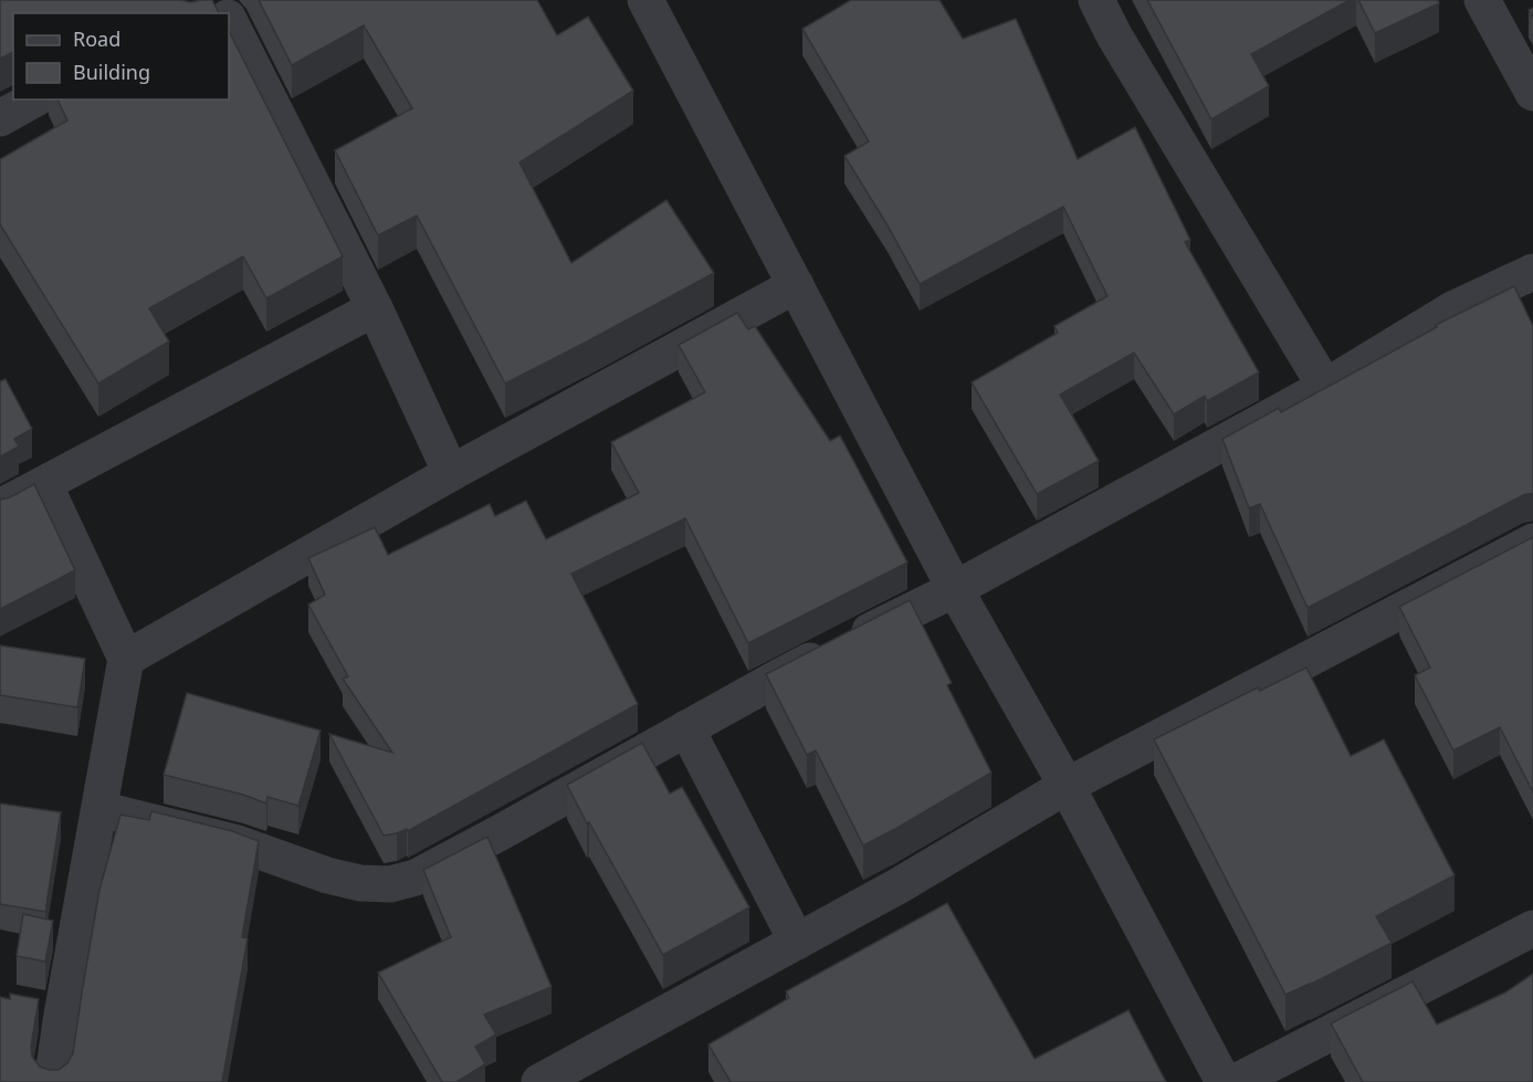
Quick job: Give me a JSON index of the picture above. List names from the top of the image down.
{
  "legend": ["Road", "Building"]
}
